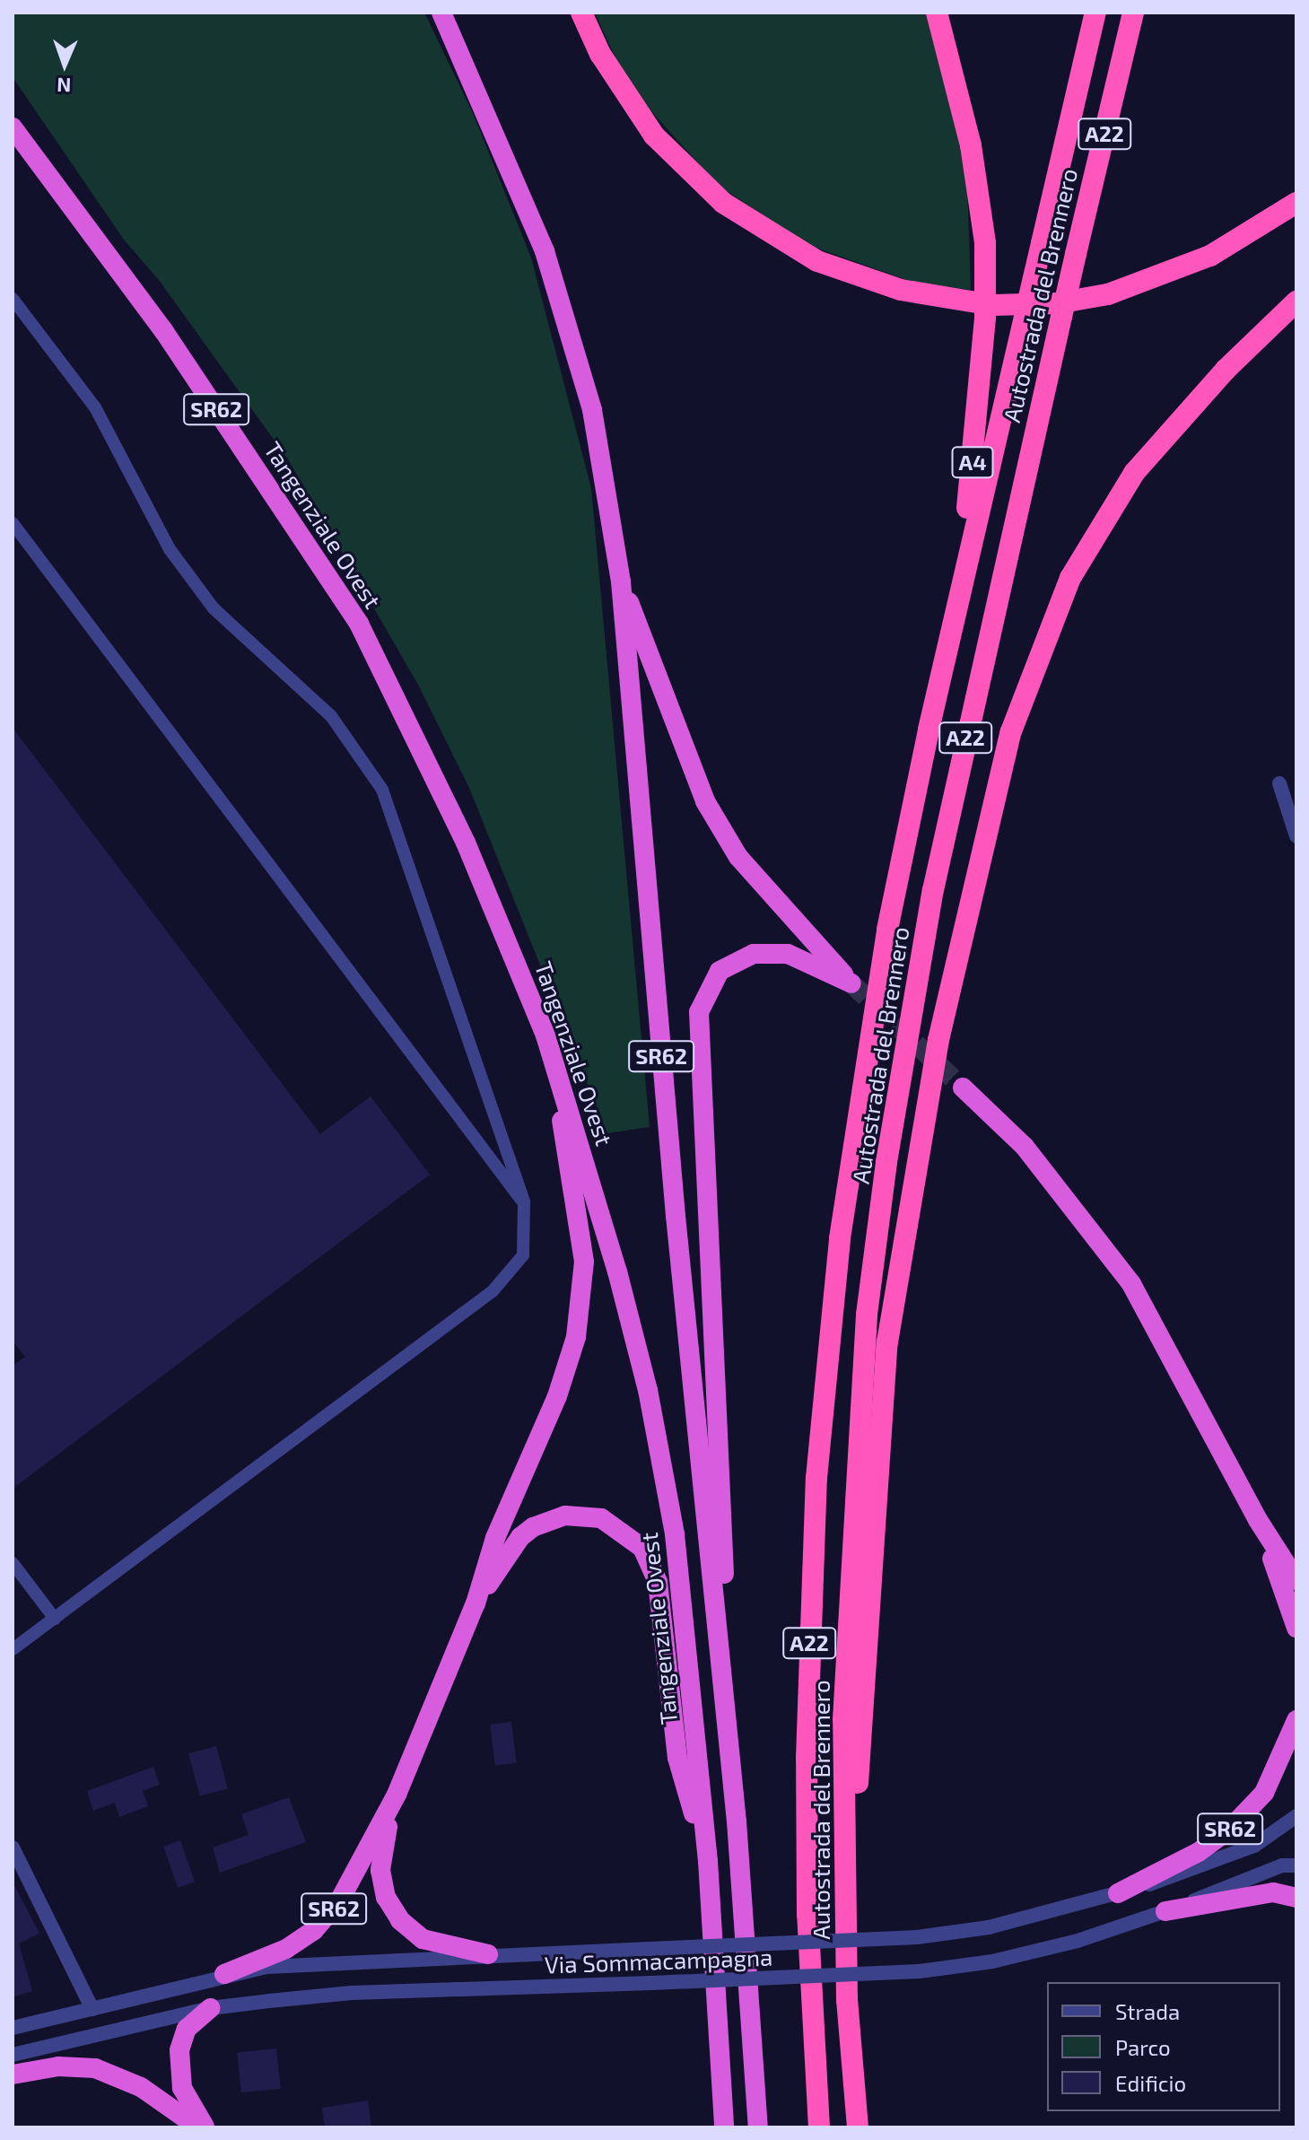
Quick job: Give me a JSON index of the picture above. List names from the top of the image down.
{
  "streets": {
    "highway": [
      "A22",
      "Autostrada del Brennero",
      "SR62",
      "A4",
      "Tangenziale Ovest"
    ],
    "street": ["Via Sommacampagna"]
  },
  "crossings": [
    ["Autostrada del Brennero", "A4"],
    ["SR62", "Tangenziale Ovest"],
    ["SR62", "Via Sommacampagna"]
  ],
  "legend": ["Strada", "Parco", "Edificio"],
  "north": "bottom"
}
